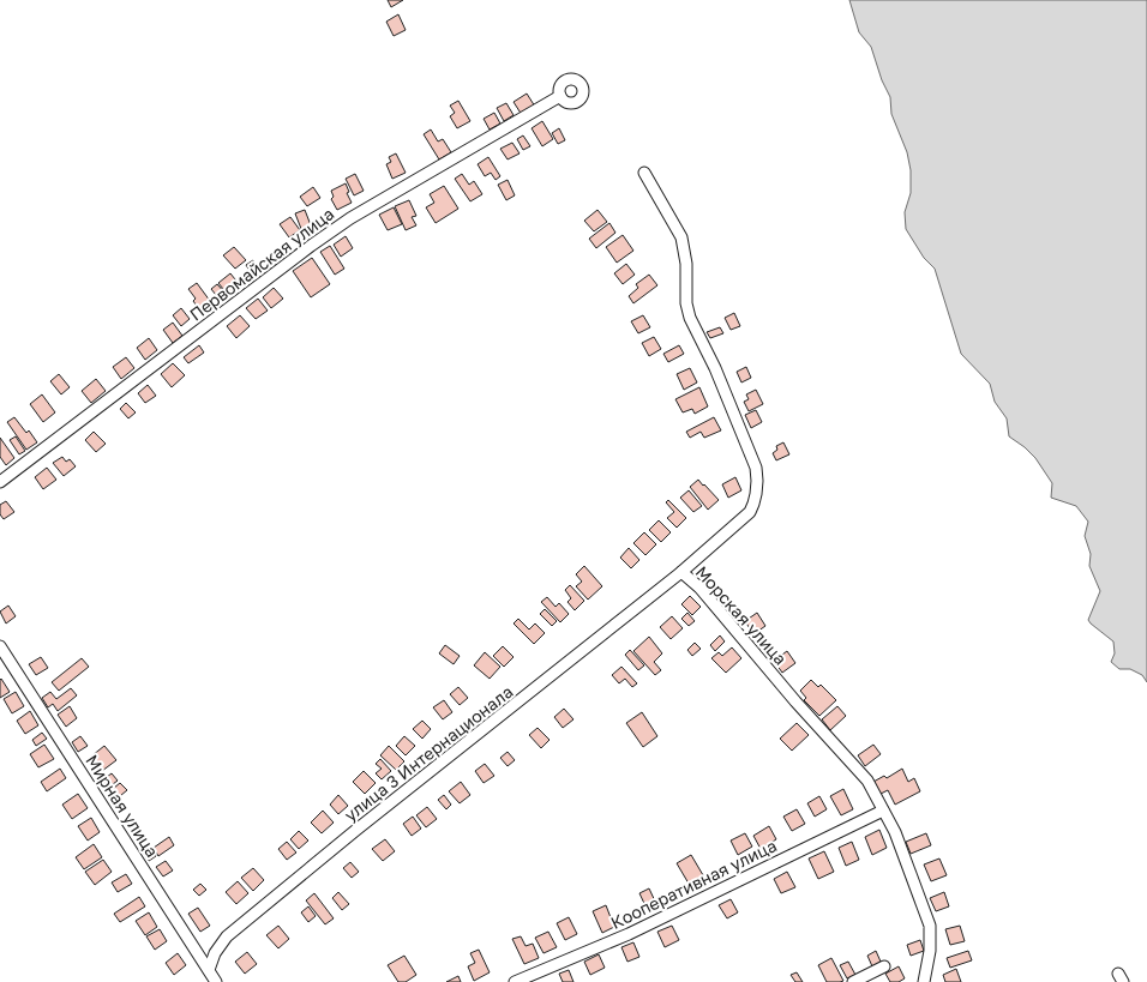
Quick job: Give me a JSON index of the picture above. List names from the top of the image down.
{
  "streets": {
    "street": [
      "Первомайская улица",
      "Морская улица",
      "улица 3 Интернационала",
      "Мирная улица",
      "Кооперативная улица"
    ]
  },
  "crossings": [
    ["Морская улица", "улица 3 Интернационала"],
    ["Морская улица", "Кооперативная улица"],
    ["улица 3 Интернационала", "Мирная улица"]
  ]
}
